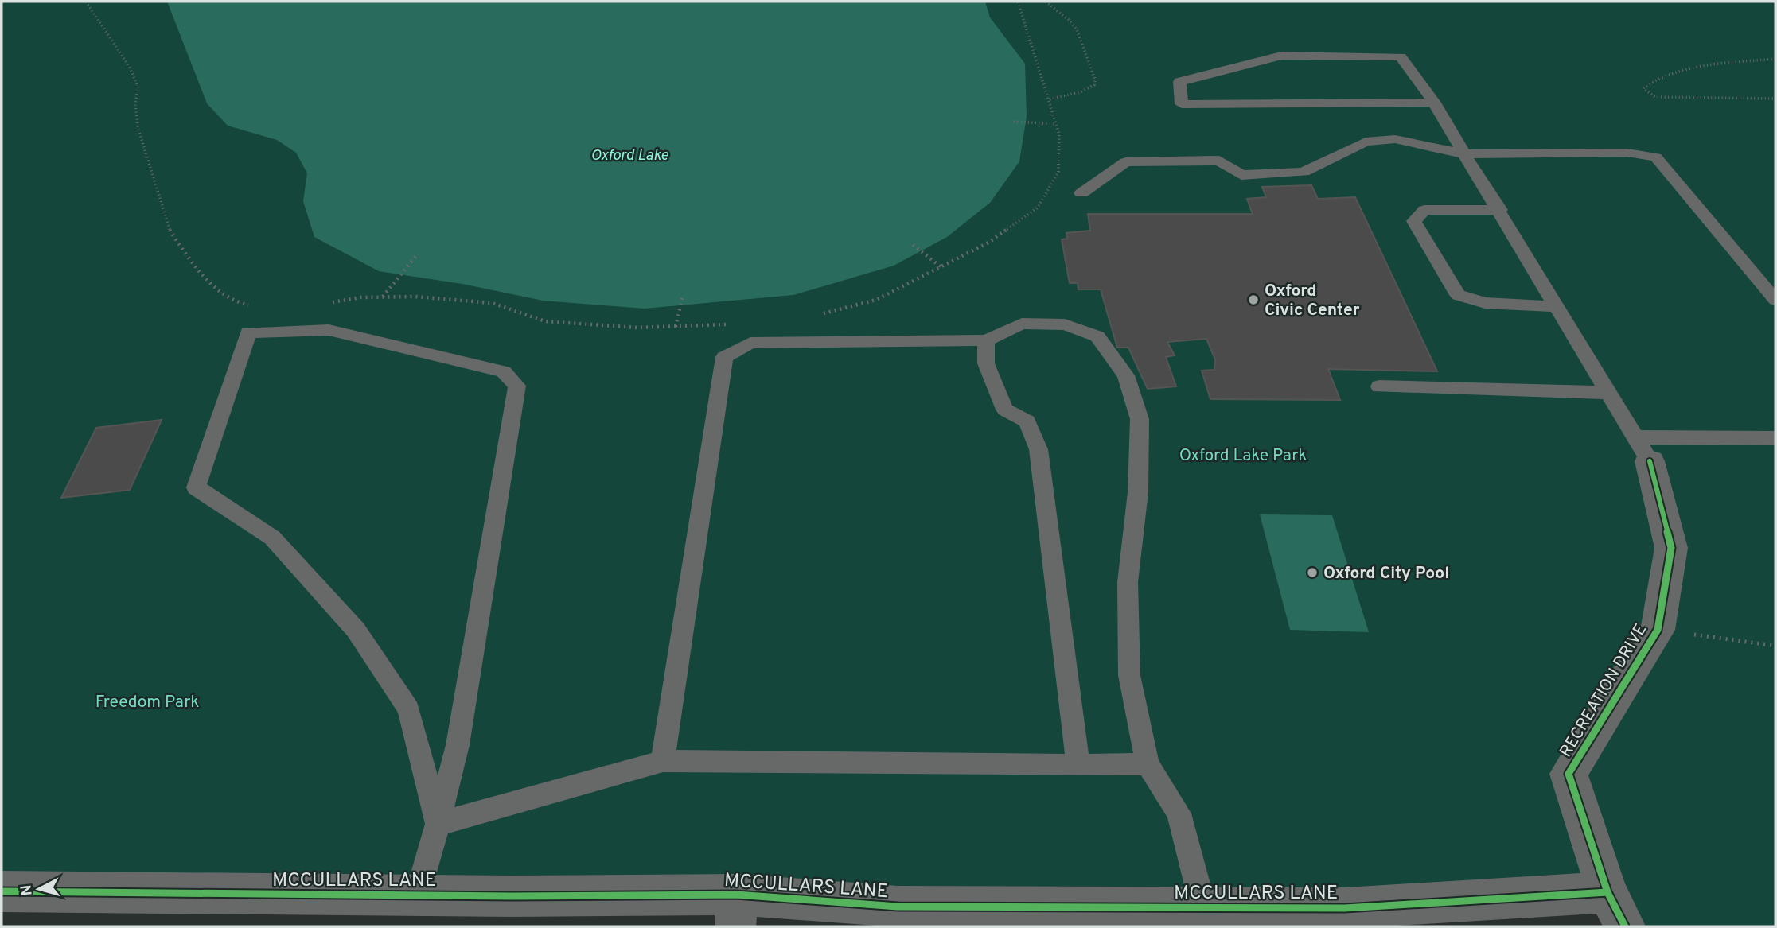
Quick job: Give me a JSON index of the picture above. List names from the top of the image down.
{
  "streets": {
    "street": ["RECREATION DRIVE", "MCCULLARS LANE"]
  },
  "crossings": [
    ["RECREATION DRIVE", "MCCULLARS LANE"]
  ],
  "water": ["Oxford Lake"],
  "parks": ["Oxford Lake Park", "Freedom Park"],
  "places": ["Oxford Civic Center", "Oxford City Pool"],
  "north": "left"
}
